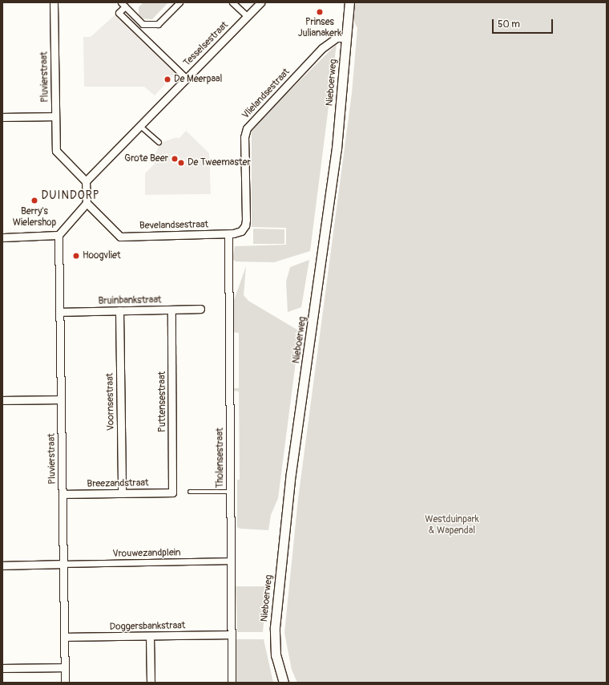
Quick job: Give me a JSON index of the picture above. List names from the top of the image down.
{
  "streets": {
    "street": [
      "Tesselsestraat",
      "Pluvierstraat",
      "Nieboerweg",
      "Vlielandsestraat",
      "Bevelandsestraat",
      "Bruinbankstraat",
      "Voornsestraat",
      "Puttensestraat",
      "Tholensestraat",
      "Breezandstraat",
      "Vrouwezandplein",
      "Doggersbankstraat"
    ]
  },
  "crossings": [
    ["Tesselsestraat", "Pluvierstraat"],
    ["Pluvierstraat", "Bruinbankstraat"],
    ["Pluvierstraat", "Breezandstraat"],
    ["Pluvierstraat", "Vrouwezandplein"],
    ["Pluvierstraat", "Doggersbankstraat"],
    ["Nieboerweg", "Vlielandsestraat"],
    ["Vlielandsestraat", "Bevelandsestraat"],
    ["Vlielandsestraat", "Tholensestraat"],
    ["Bevelandsestraat", "Tholensestraat"],
    ["Bruinbankstraat", "Voornsestraat"],
    ["Bruinbankstraat", "Puttensestraat"],
    ["Voornsestraat", "Breezandstraat"],
    ["Puttensestraat", "Breezandstraat"],
    ["Tholensestraat", "Vrouwezandplein"],
    ["Tholensestraat", "Doggersbankstraat"]
  ],
  "districts": ["DUINDORP"],
  "parks": ["Westduinpark & Wapendal"],
  "places": [
    "Prinses Julianakerk",
    "De Meerpaal",
    "Grote Beer",
    "De Tweemaster",
    "Berry's Wielershop",
    "Hoogvliet"
  ],
  "scale_bar": "50 m"
}
